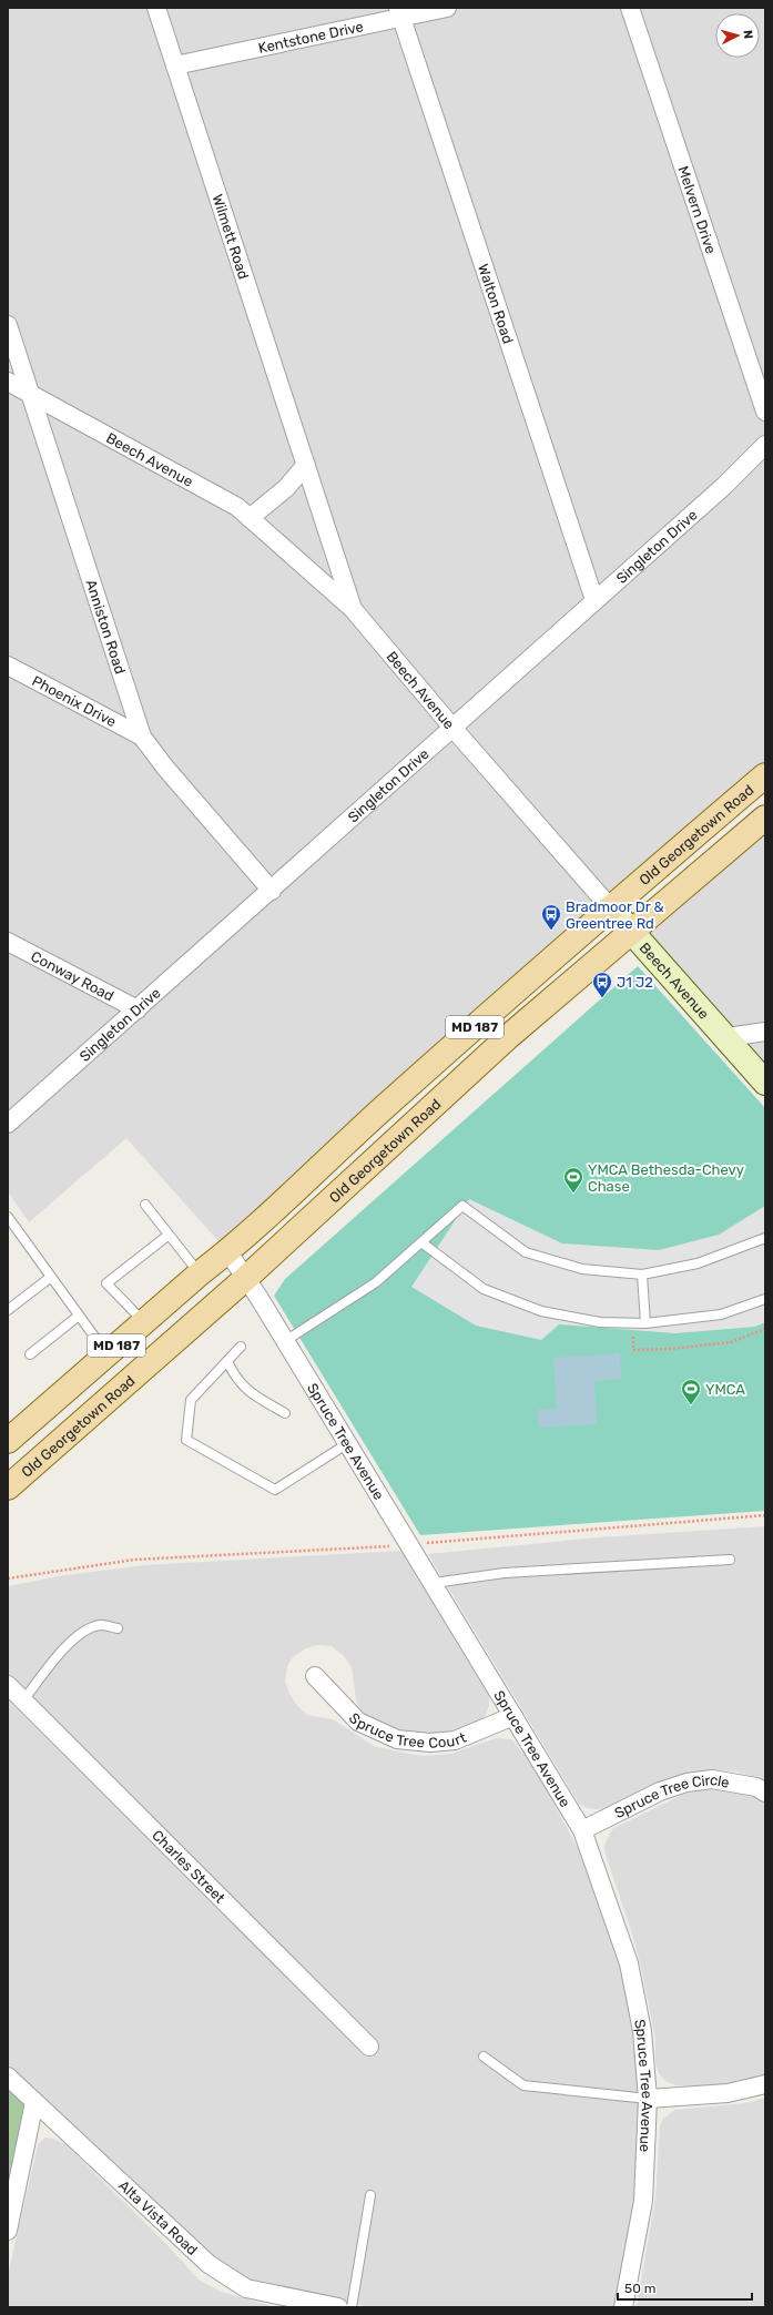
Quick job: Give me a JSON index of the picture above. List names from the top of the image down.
{
  "streets": {
    "main road": ["Old Georgetown Road", "MD 187"],
    "street": [
      "Kentstone Drive",
      "Melvern Drive",
      "Wilmett Road",
      "Walton Road",
      "Beech Avenue",
      "Singleton Drive",
      "Anniston Road",
      "Phoenix Drive",
      "Conway Road",
      "Spruce Tree Avenue",
      "Spruce Tree Court",
      "Spruce Tree Circle",
      "Charles Street",
      "Alta Vista Road"
    ]
  },
  "crossings": [
    ["Kentstone Drive", "Wilmett Road"],
    ["Kentstone Drive", "Walton Road"],
    ["Wilmett Road", "Beech Avenue"],
    ["Walton Road", "Singleton Drive"],
    ["Beech Avenue", "Singleton Drive"],
    ["Beech Avenue", "Anniston Road"],
    ["Beech Avenue", "Old Georgetown Road"],
    ["Singleton Drive", "Anniston Road"],
    ["Singleton Drive", "Conway Road"],
    ["Anniston Road", "Phoenix Drive"],
    ["Old Georgetown Road", "Spruce Tree Avenue"],
    ["Spruce Tree Avenue", "Spruce Tree Court"],
    ["Spruce Tree Avenue", "Spruce Tree Circle"]
  ],
  "places": {
    "bus stop": ["Bradmoor Dr & Greentree Rd", "J1 J2"],
    "sports": ["YMCA Bethesda-Chevy Chase", "YMCA"]
  },
  "scale_bar": "50 m",
  "north": "right"
}
